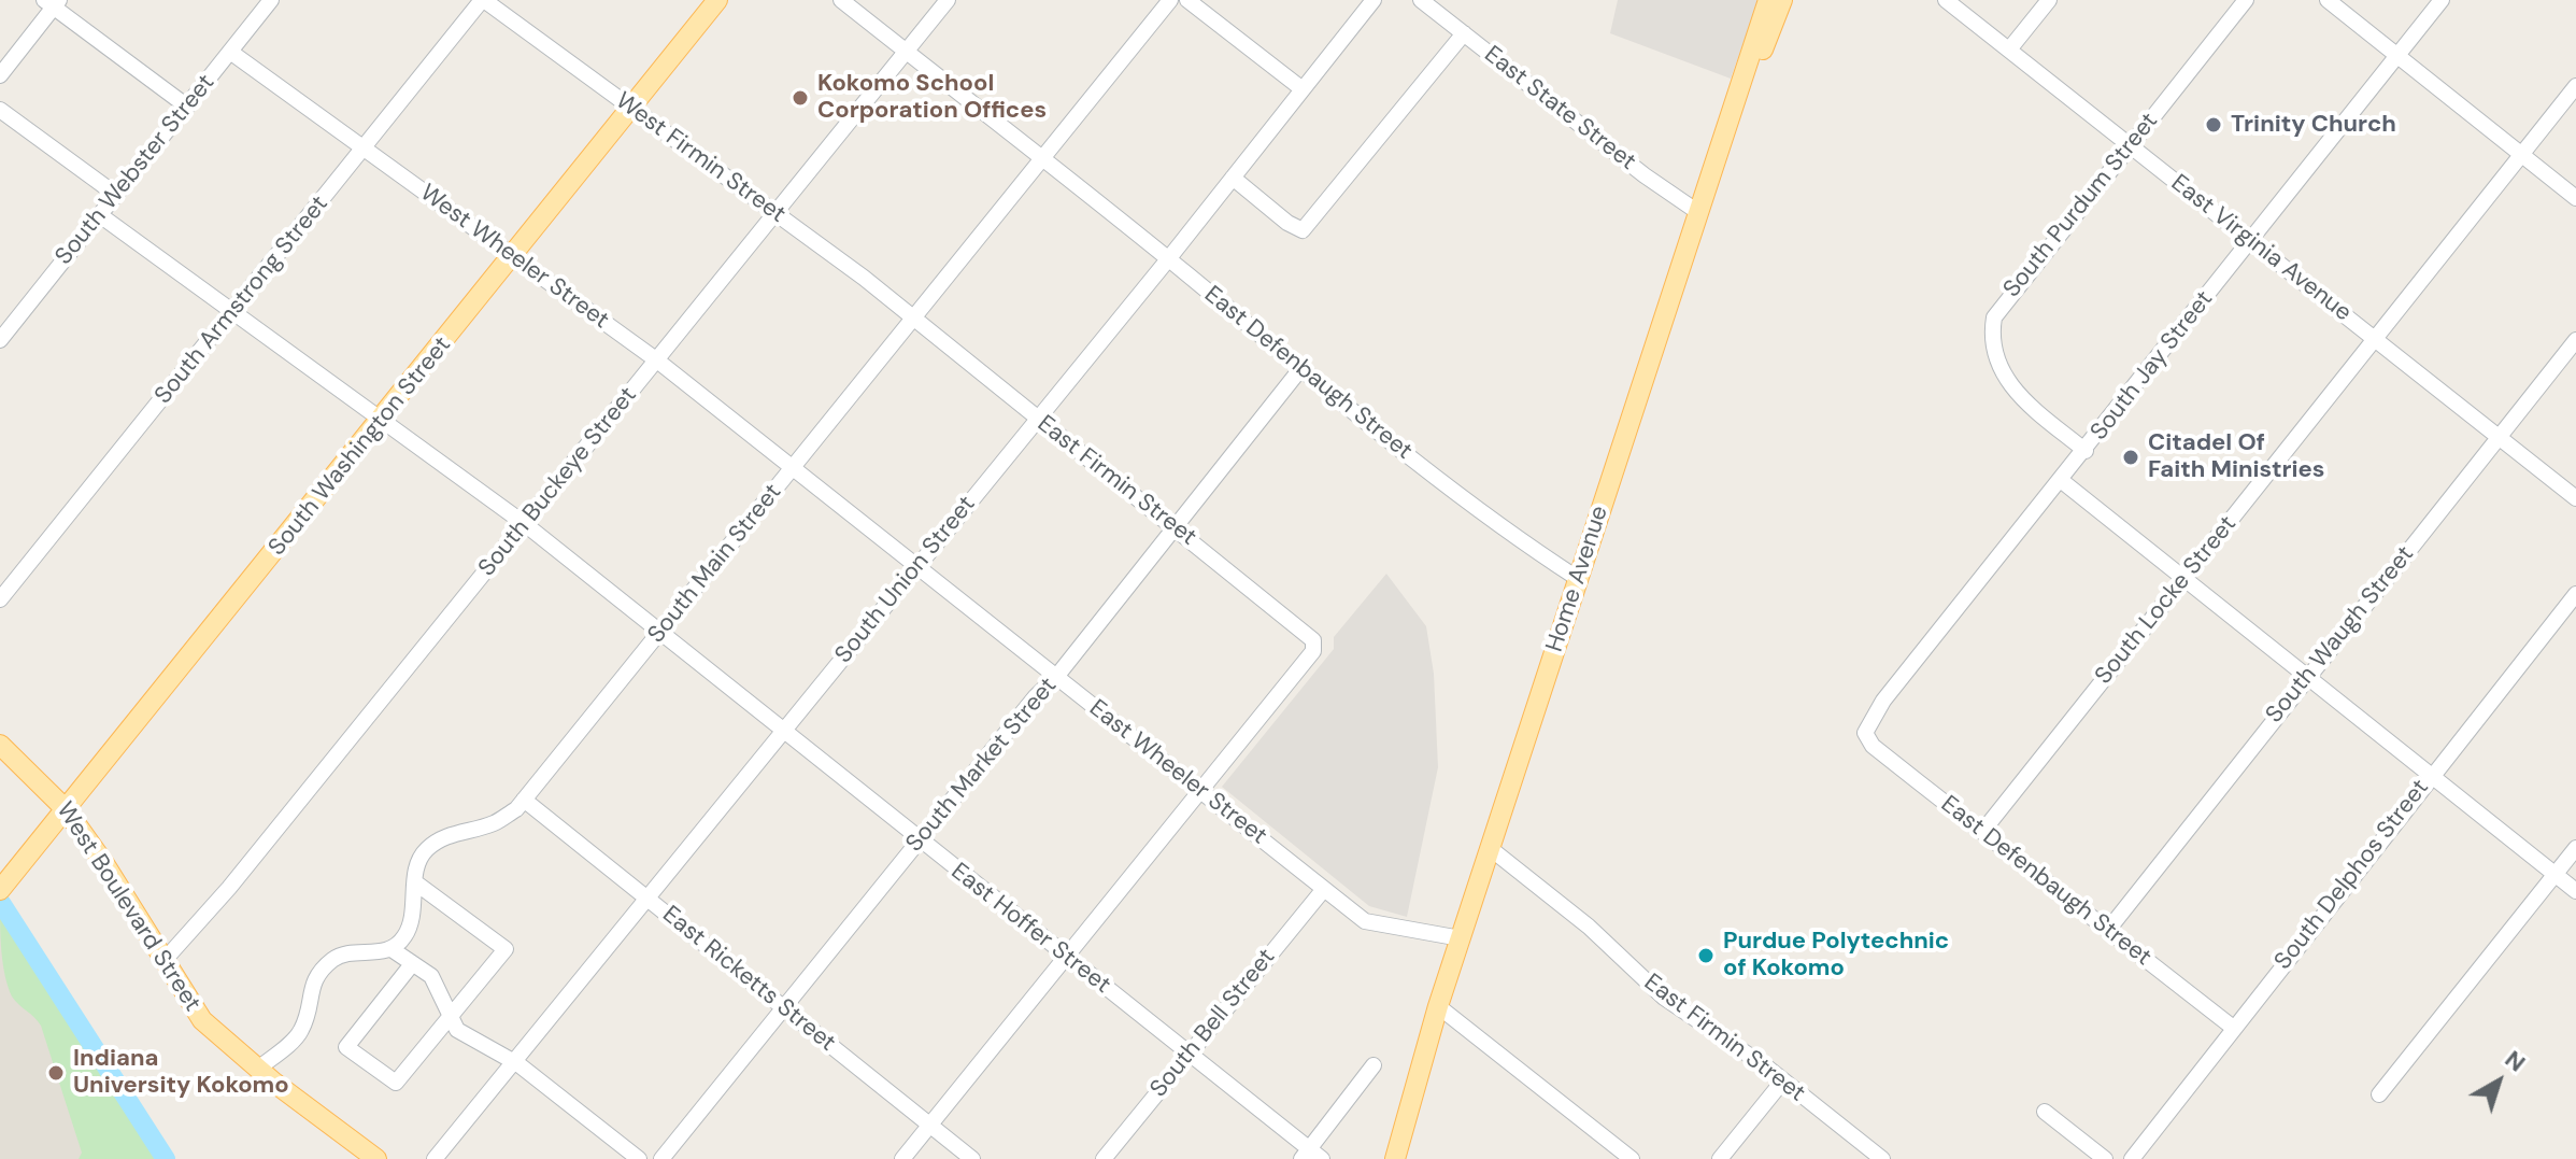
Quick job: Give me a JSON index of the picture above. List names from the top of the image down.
{
  "streets": {
    "main road": ["South Washington Street", "Home Avenue", "West Boulevard Street"],
    "street": [
      "East State Street",
      "West Firmin Street",
      "South Webster Street",
      "South Purdum Street",
      "East Virginia Avenue",
      "West Wheeler Street",
      "South Armstrong Street",
      "South Jay Street",
      "East Defenbaugh Street",
      "East Firmin Street",
      "South Buckeye Street",
      "South Main Street",
      "South Union Street",
      "South Locke Street",
      "South Waugh Street",
      "South Market Street",
      "East Wheeler Street",
      "South Delphos Street",
      "East Hoffer Street",
      "East Ricketts Street",
      "South Bell Street"
    ]
  },
  "crossings": [
    ["East State Street", "Home Avenue"],
    ["West Firmin Street", "South Armstrong Street"],
    ["West Firmin Street", "South Washington Street"],
    ["West Firmin Street", "East Firmin Street"],
    ["West Firmin Street", "South Buckeye Street"],
    ["West Firmin Street", "South Main Street"],
    ["South Webster Street", "West Wheeler Street"],
    ["South Webster Street", "East Hoffer Street"],
    ["South Purdum Street", "East Virginia Avenue"],
    ["South Purdum Street", "South Jay Street"],
    ["East Virginia Avenue", "South Jay Street"],
    ["East Virginia Avenue", "South Locke Street"],
    ["East Virginia Avenue", "South Waugh Street"],
    ["West Wheeler Street", "South Armstrong Street"],
    ["West Wheeler Street", "South Washington Street"],
    ["West Wheeler Street", "South Buckeye Street"],
    ["West Wheeler Street", "South Main Street"],
    ["West Wheeler Street", "East Wheeler Street"],
    ["South Armstrong Street", "East Hoffer Street"],
    ["South Jay Street", "East Defenbaugh Street"],
    ["East Defenbaugh Street", "South Buckeye Street"],
    ["East Defenbaugh Street", "South Main Street"],
    ["East Defenbaugh Street", "Home Avenue"],
    ["East Defenbaugh Street", "South Union Street"],
    ["East Defenbaugh Street", "South Locke Street"],
    ["East Defenbaugh Street", "South Waugh Street"],
    ["East Defenbaugh Street", "South Market Street"],
    ["East Defenbaugh Street", "South Delphos Street"],
    ["South Washington Street", "West Boulevard Street"],
    ["South Washington Street", "East Hoffer Street"],
    ["East Firmin Street", "South Main Street"],
    ["East Firmin Street", "Home Avenue"],
    ["East Firmin Street", "South Union Street"],
    ["East Firmin Street", "South Market Street"],
    ["East Firmin Street", "East Wheeler Street"],
    ["South Buckeye Street", "West Boulevard Street"],
    ["South Buckeye Street", "East Hoffer Street"],
    ["South Main Street", "East Wheeler Street"],
    ["South Main Street", "East Hoffer Street"],
    ["South Main Street", "East Ricketts Street"],
    ["Home Avenue", "East Wheeler Street"],
    ["South Union Street", "East Wheeler Street"],
    ["South Union Street", "East Hoffer Street"],
    ["South Union Street", "East Ricketts Street"],
    ["South Market Street", "East Wheeler Street"],
    ["South Market Street", "East Hoffer Street"],
    ["South Market Street", "East Ricketts Street"],
    ["East Wheeler Street", "South Bell Street"],
    ["East Hoffer Street", "South Bell Street"]
  ],
  "places": [
    "Kokomo School Corporation Offices",
    "Trinity Church",
    "Citadel Of Faith Ministries",
    "Purdue Polytechnic of Kokomo",
    "Indiana University Kokomo"
  ],
  "north": "top right"
}
